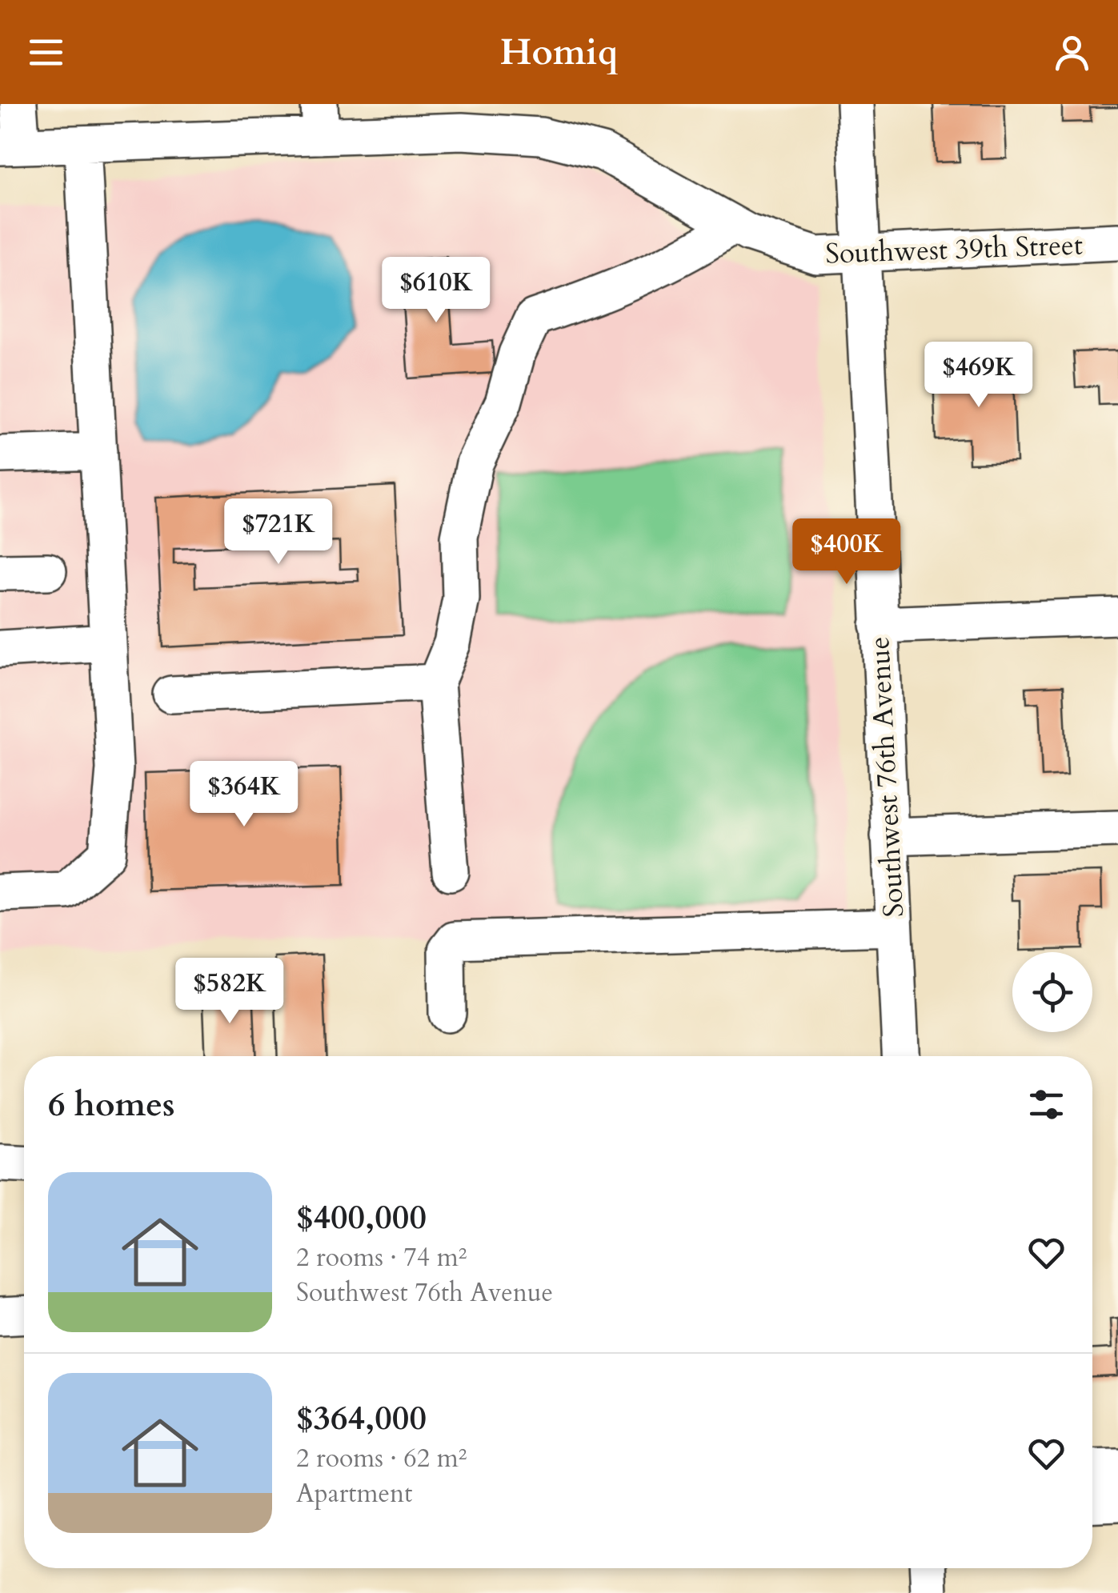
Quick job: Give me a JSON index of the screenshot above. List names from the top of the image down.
{
  "streets": {
    "street": ["Southwest 39th Street", "Southwest 76th Avenue"]
  },
  "crossings": [
    ["Southwest 39th Street", "Southwest 76th Avenue"]
  ],
  "page": {
    "header": "Homiq",
    "price": [
      "$610K",
      "$469K",
      "$721K",
      "$400K",
      "$364K",
      "$582K"
    ],
    "heading": "6 homes",
    "list": [
      {
        "name": "$400,000",
        "note": "2 rooms · 74 m² · Southwest 76th Avenue"
      },
      {
        "name": "$364,000",
        "note": "2 rooms · 62 m² · Apartment"
      }
    ]
  }
}
